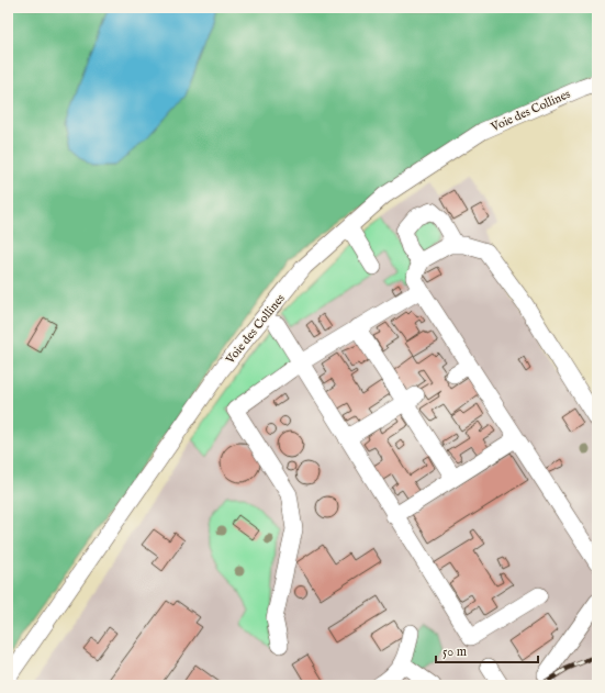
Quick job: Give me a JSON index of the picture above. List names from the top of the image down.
{
  "streets": {
    "street": ["Voie des Collines"]
  },
  "scale_bar": "50 m"
}
